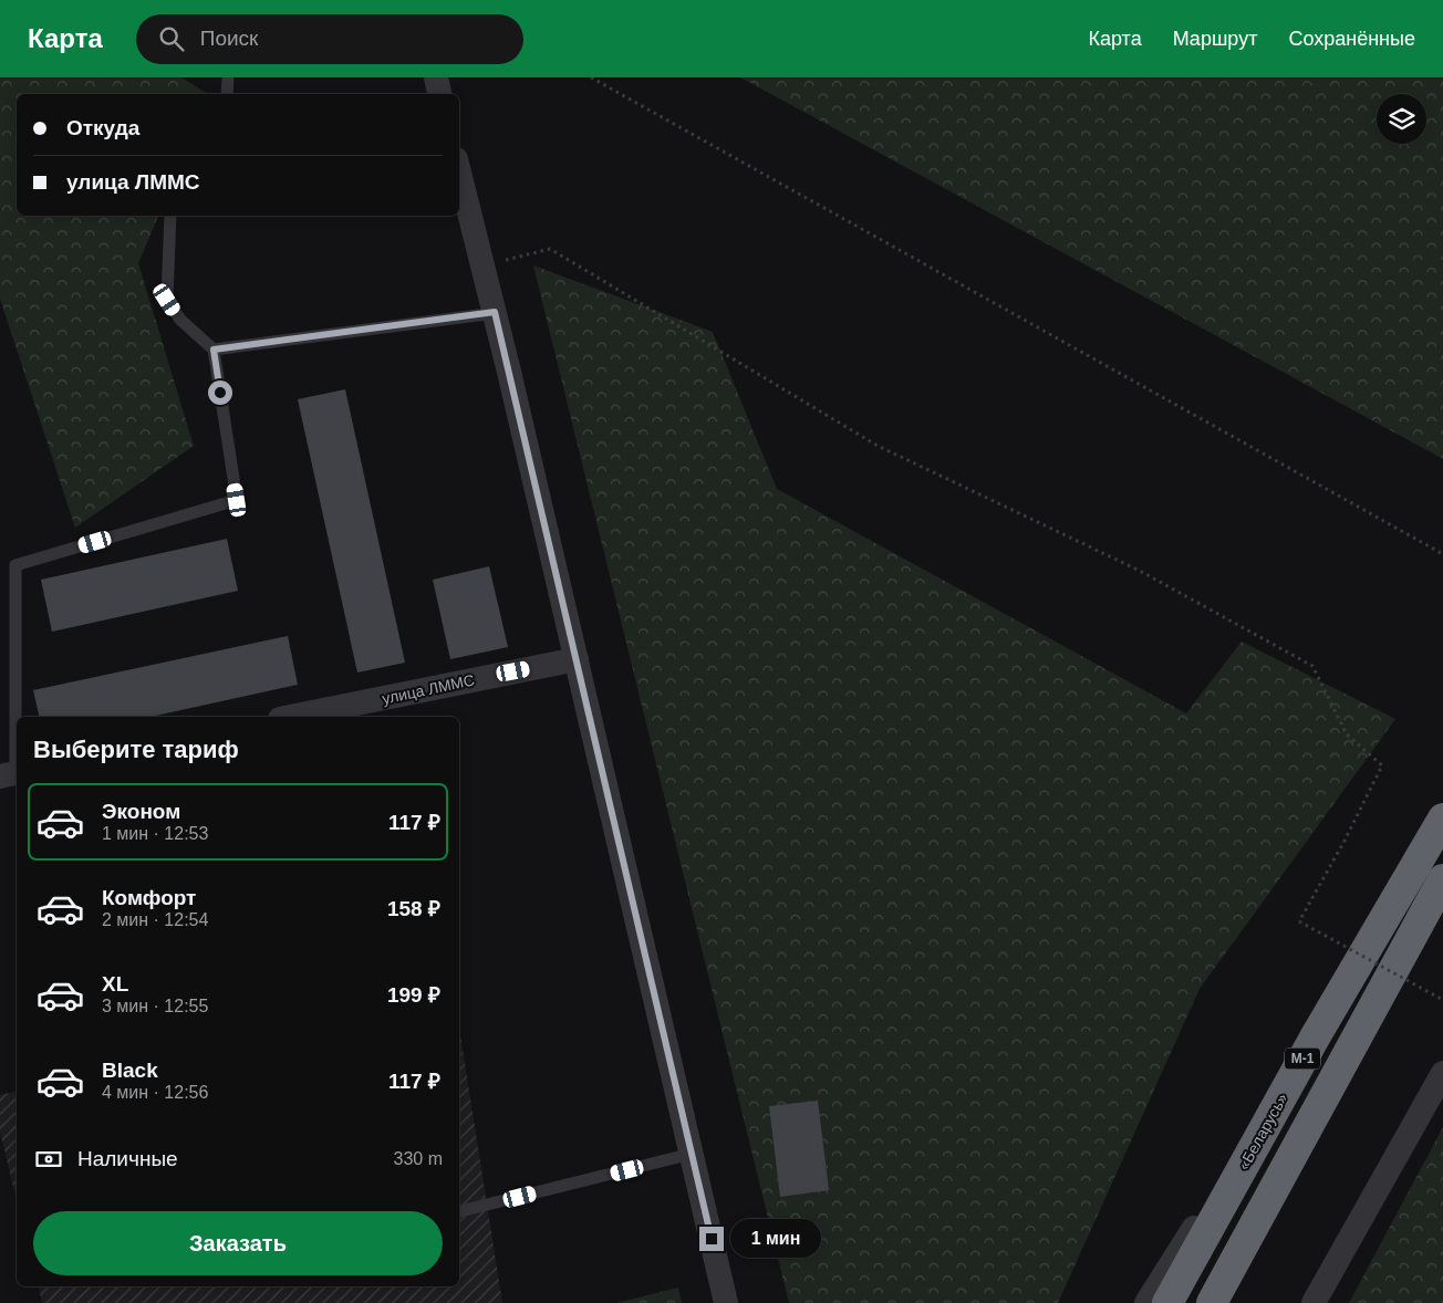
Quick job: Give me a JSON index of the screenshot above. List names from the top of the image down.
{
  "streets": {
    "highway": ["М-1", "«Беларусь»"],
    "street": ["улица ЛММС"]
  },
  "page": {
    "header": "Карта",
    "search": "Поиск",
    "nav": ["Карта", "Маршрут", "Сохранённые"],
    "banner": ["Откуда", "улица ЛММС"],
    "heading": "Выберите тариф",
    "list": [
      {
        "name": "Эконом",
        "note": "1 мин · 12:53",
        "value": "117 ₽"
      },
      {
        "name": "Комфорт",
        "note": "2 мин · 12:54",
        "value": "158 ₽"
      },
      {
        "name": "XL",
        "note": "3 мин · 12:55",
        "value": "199 ₽"
      },
      {
        "name": "Black",
        "note": "4 мин · 12:56",
        "value": "117 ₽"
      }
    ],
    "pay": ["Наличные", "330 m"],
    "buttons": "Заказать",
    "bubble": "1 мин"
  }
}
